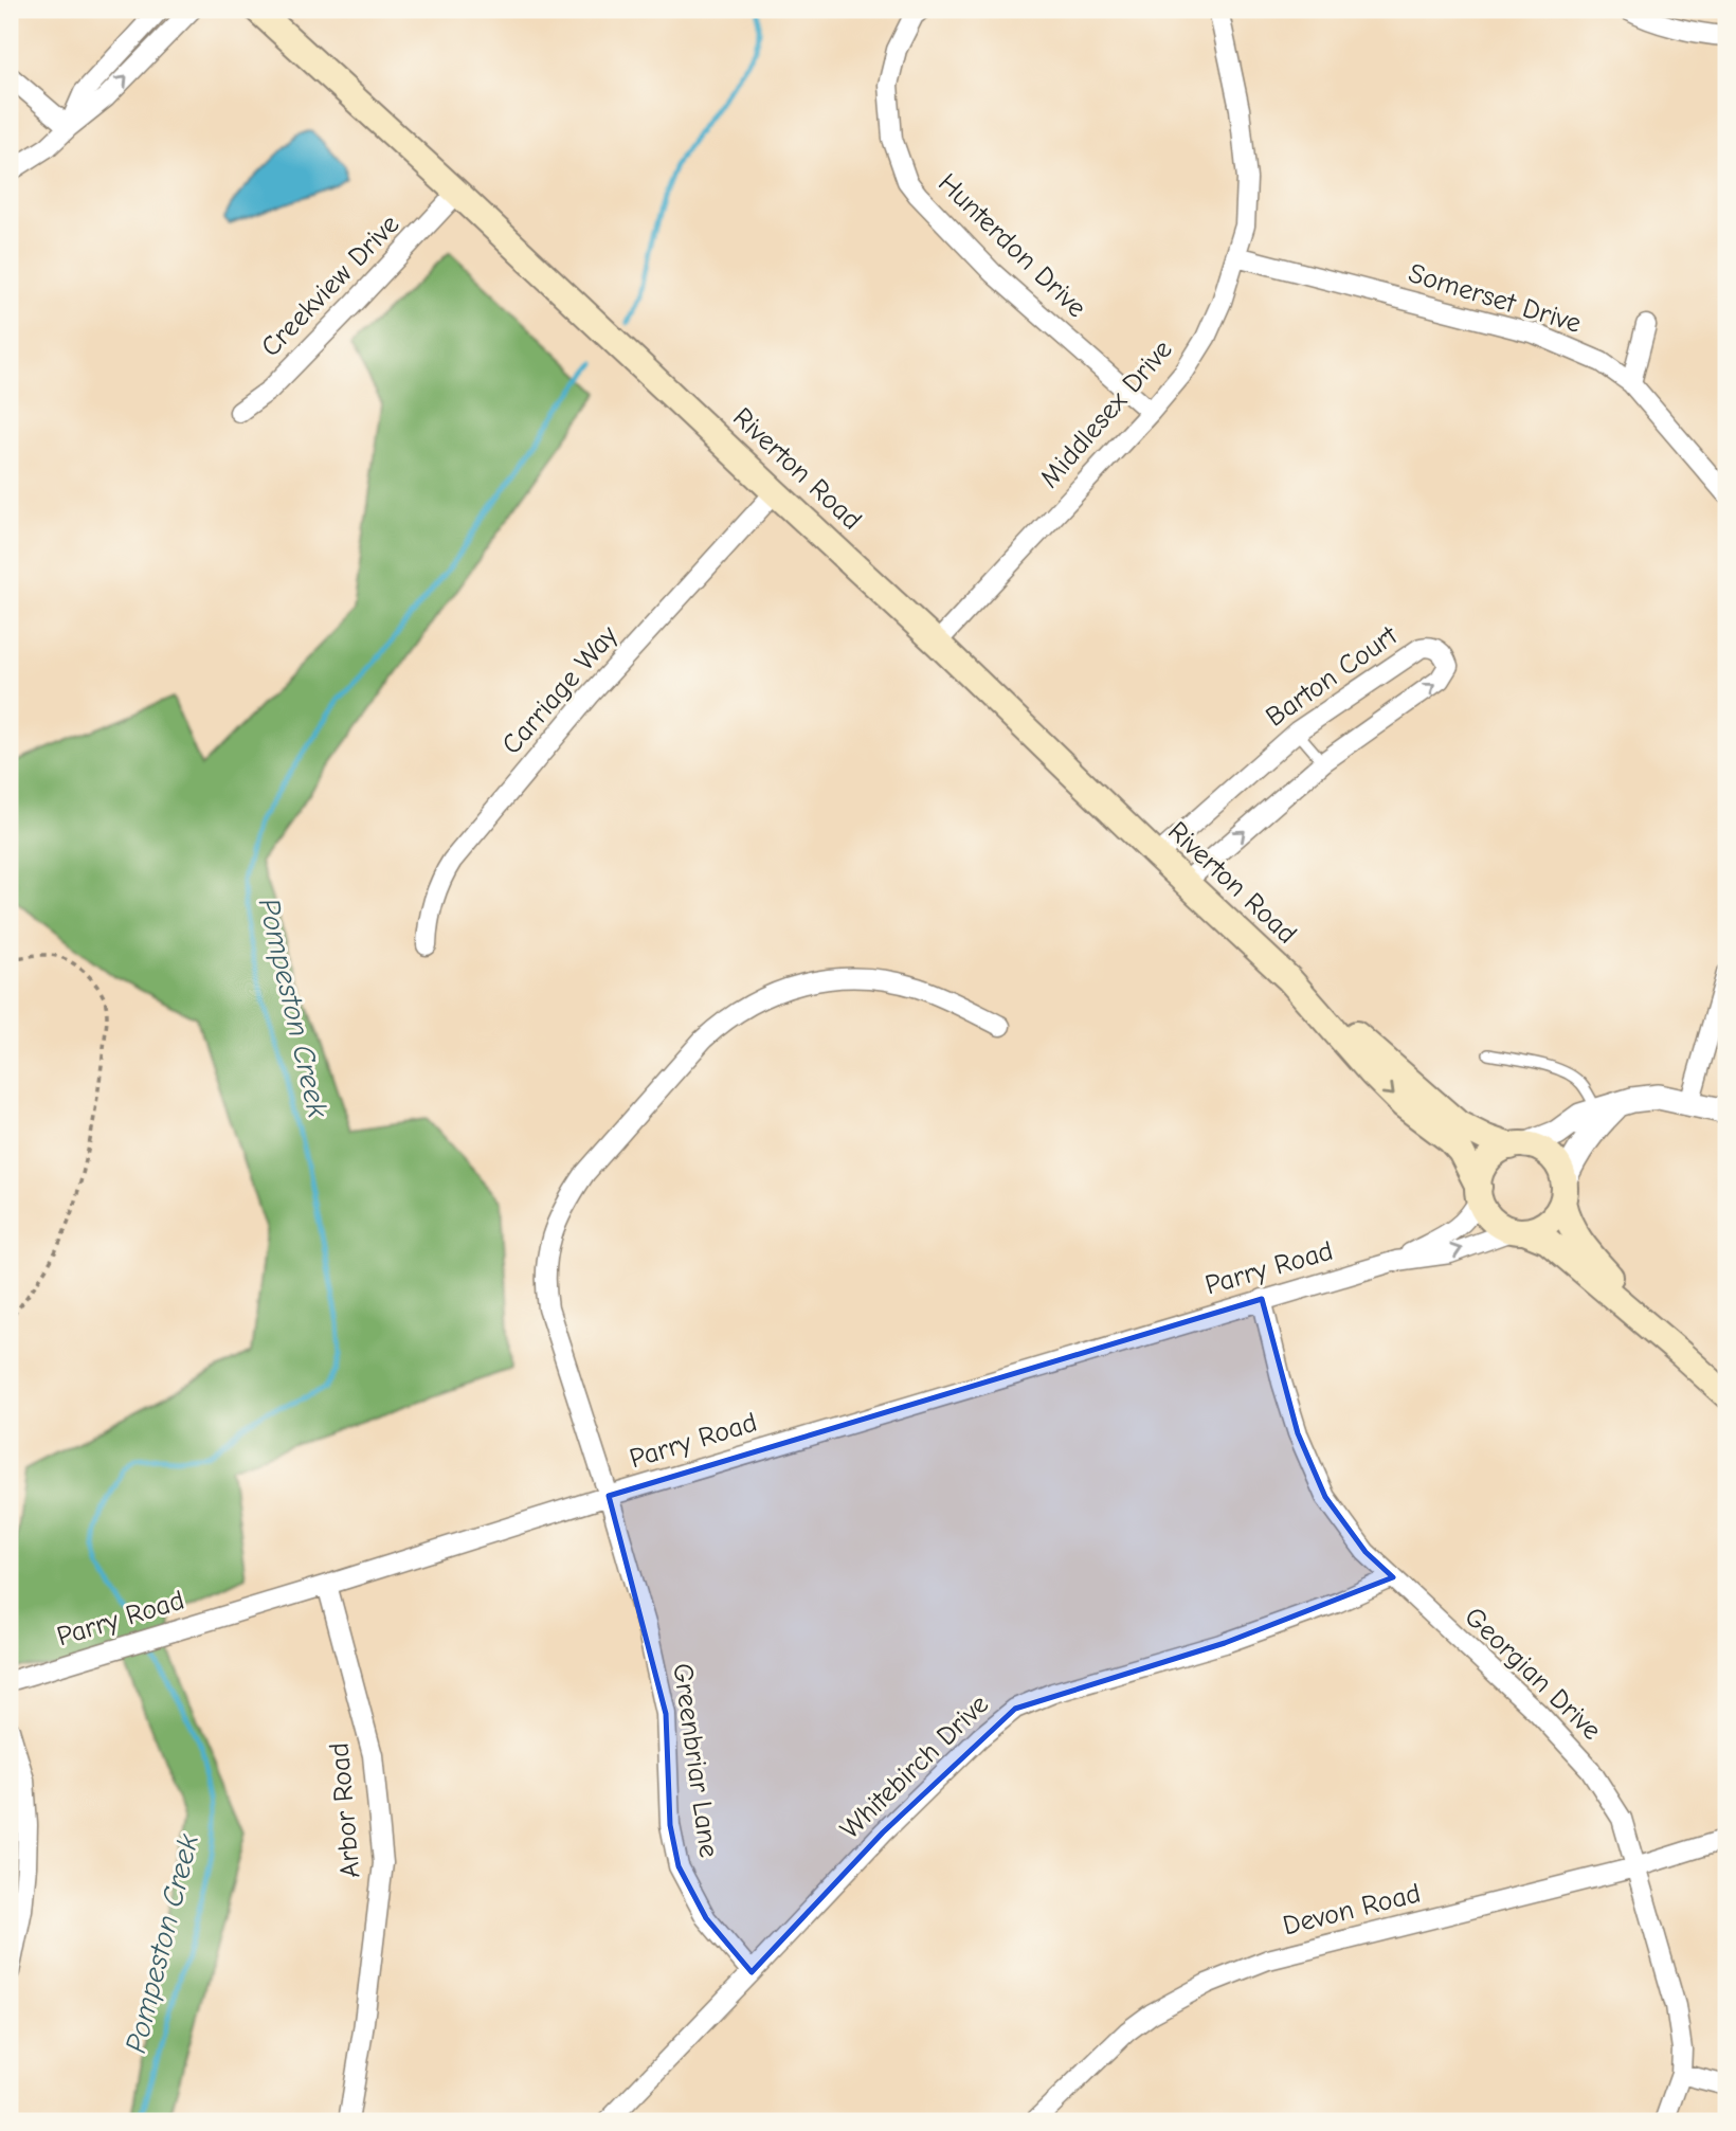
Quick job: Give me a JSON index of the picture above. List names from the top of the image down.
{
  "streets": {
    "main road": ["Riverton Road"],
    "street": [
      "Hunterdon Drive",
      "Creekview Drive",
      "Somerset Drive",
      "Middlesex Drive",
      "Barton Court",
      "Carriage Way",
      "Parry Road",
      "Georgian Drive",
      "Greenbriar Lane",
      "Whitebirch Drive",
      "Arbor Road",
      "Devon Road"
    ]
  },
  "crossings": [
    ["Hunterdon Drive", "Middlesex Drive"],
    ["Creekview Drive", "Riverton Road"],
    ["Somerset Drive", "Middlesex Drive"],
    ["Middlesex Drive", "Riverton Road"],
    ["Riverton Road", "Barton Court"],
    ["Riverton Road", "Carriage Way"],
    ["Riverton Road", "Parry Road"],
    ["Parry Road", "Georgian Drive"],
    ["Parry Road", "Greenbriar Lane"],
    ["Parry Road", "Arbor Road"],
    ["Georgian Drive", "Whitebirch Drive"],
    ["Georgian Drive", "Devon Road"],
    ["Greenbriar Lane", "Whitebirch Drive"]
  ],
  "water": ["Pompeston Creek"]
}
